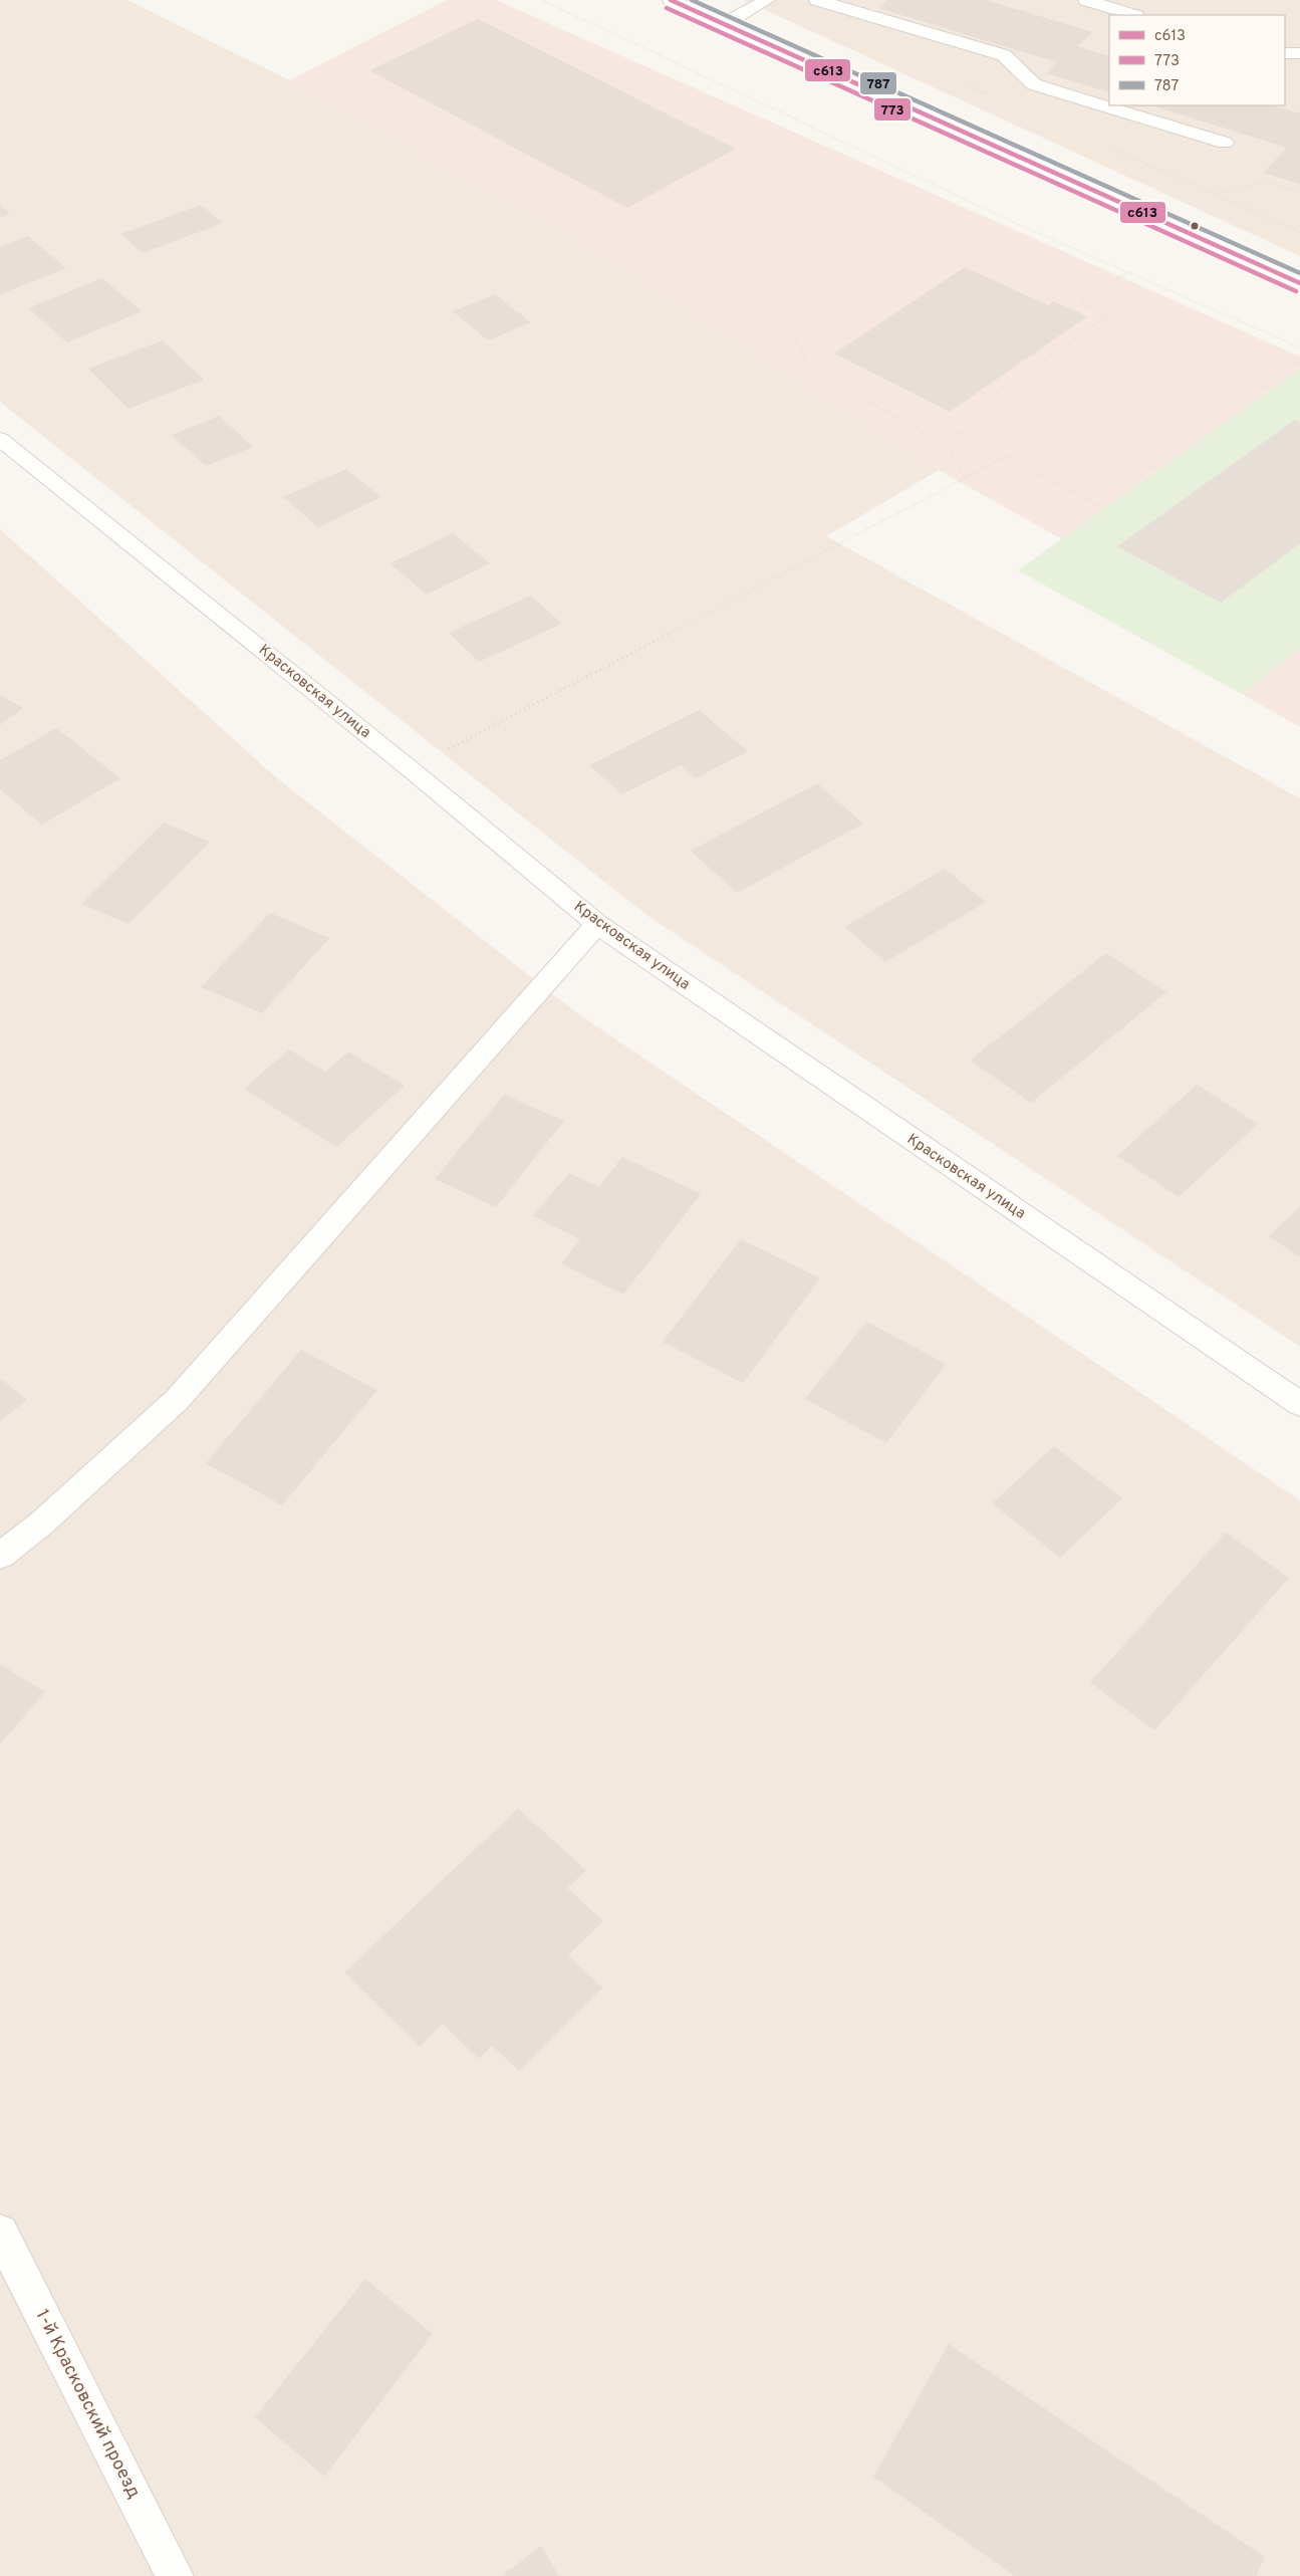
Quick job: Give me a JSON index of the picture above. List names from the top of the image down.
{
  "streets": {
    "street": ["Красковская улица", "1-й Красковский проезд"]
  },
  "lines": ["transit line с613", "transit line 787", "transit line 773"],
  "legend": ["с613", "773", "787"]
}
